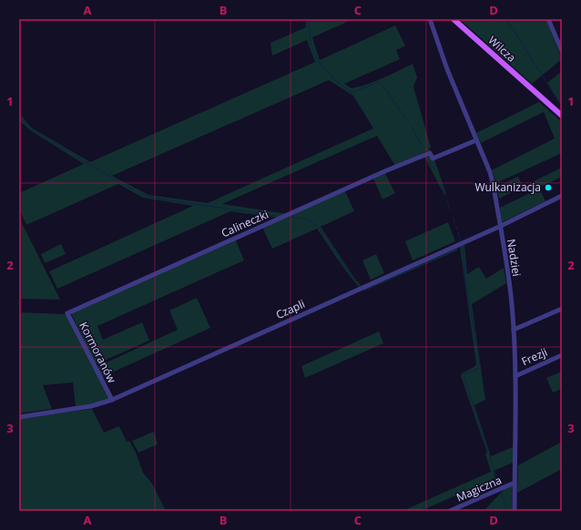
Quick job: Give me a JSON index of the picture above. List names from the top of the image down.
{
  "streets": {
    "main road": ["Wilcza"],
    "street": [
      "Calineczki",
      "Nadziei",
      "Czapli",
      "Kormoranów",
      "Frezji",
      "Magiczna"
    ]
  },
  "crossings": [
    ["Calineczki", "Nadziei"],
    ["Calineczki", "Kormoranów"],
    ["Nadziei", "Czapli"],
    ["Nadziei", "Frezji"],
    ["Nadziei", "Magiczna"],
    ["Czapli", "Kormoranów"]
  ],
  "places": ["Wulkanizacja"],
  "grid": {
    "columns": [
      "A",
      "B",
      "C",
      "D"
    ],
    "rows": ["1", "2", "3"]
  }
}
